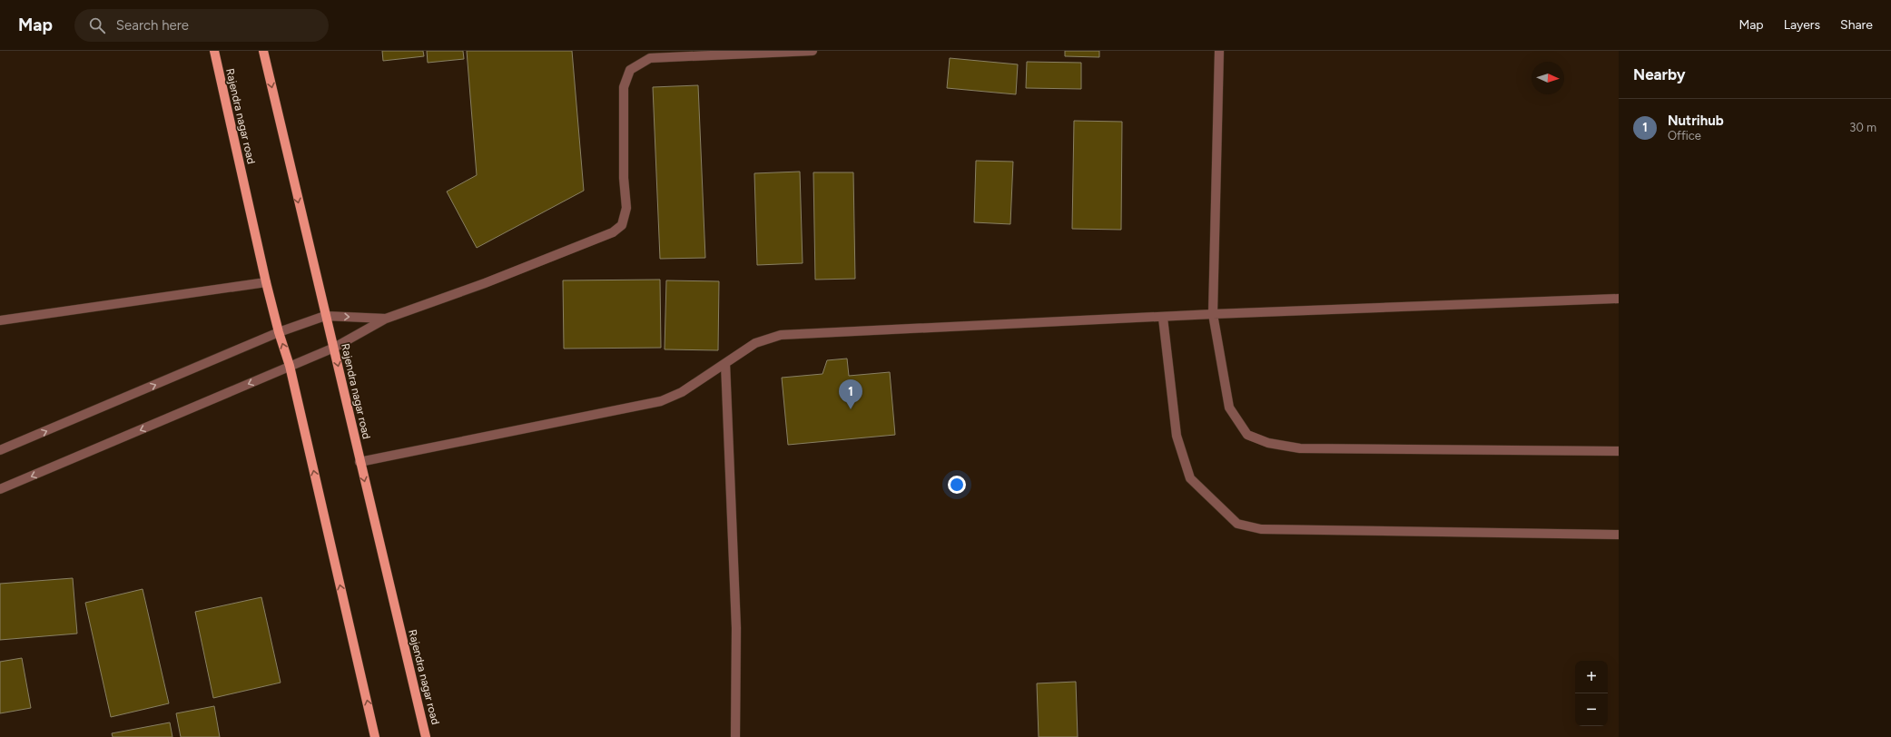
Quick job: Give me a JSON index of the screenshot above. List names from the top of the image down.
{
  "streets": {
    "main road": ["Rajendra nagar road"]
  },
  "north": "right",
  "page": {
    "header": "Map",
    "search": "Search here",
    "nav": ["Map", "Layers", "Share"],
    "heading": "Nearby",
    "list": [
      {
        "mark": "1",
        "name": "Nutrihub",
        "note": "Office",
        "value": "30 m"
      }
    ],
    "pins": "1",
    "map_buttons": ["+", "−"]
  }
}
